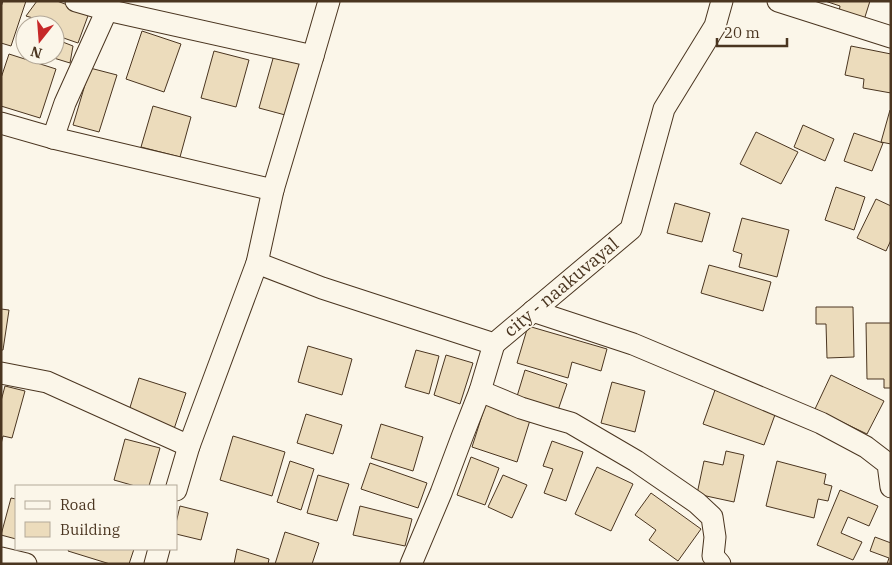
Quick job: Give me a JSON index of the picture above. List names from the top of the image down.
{
  "streets": {
    "street": ["city - naakuvayal"]
  },
  "legend": ["Road", "Building"],
  "scale_bar": "20 m",
  "north": "bottom"
}
